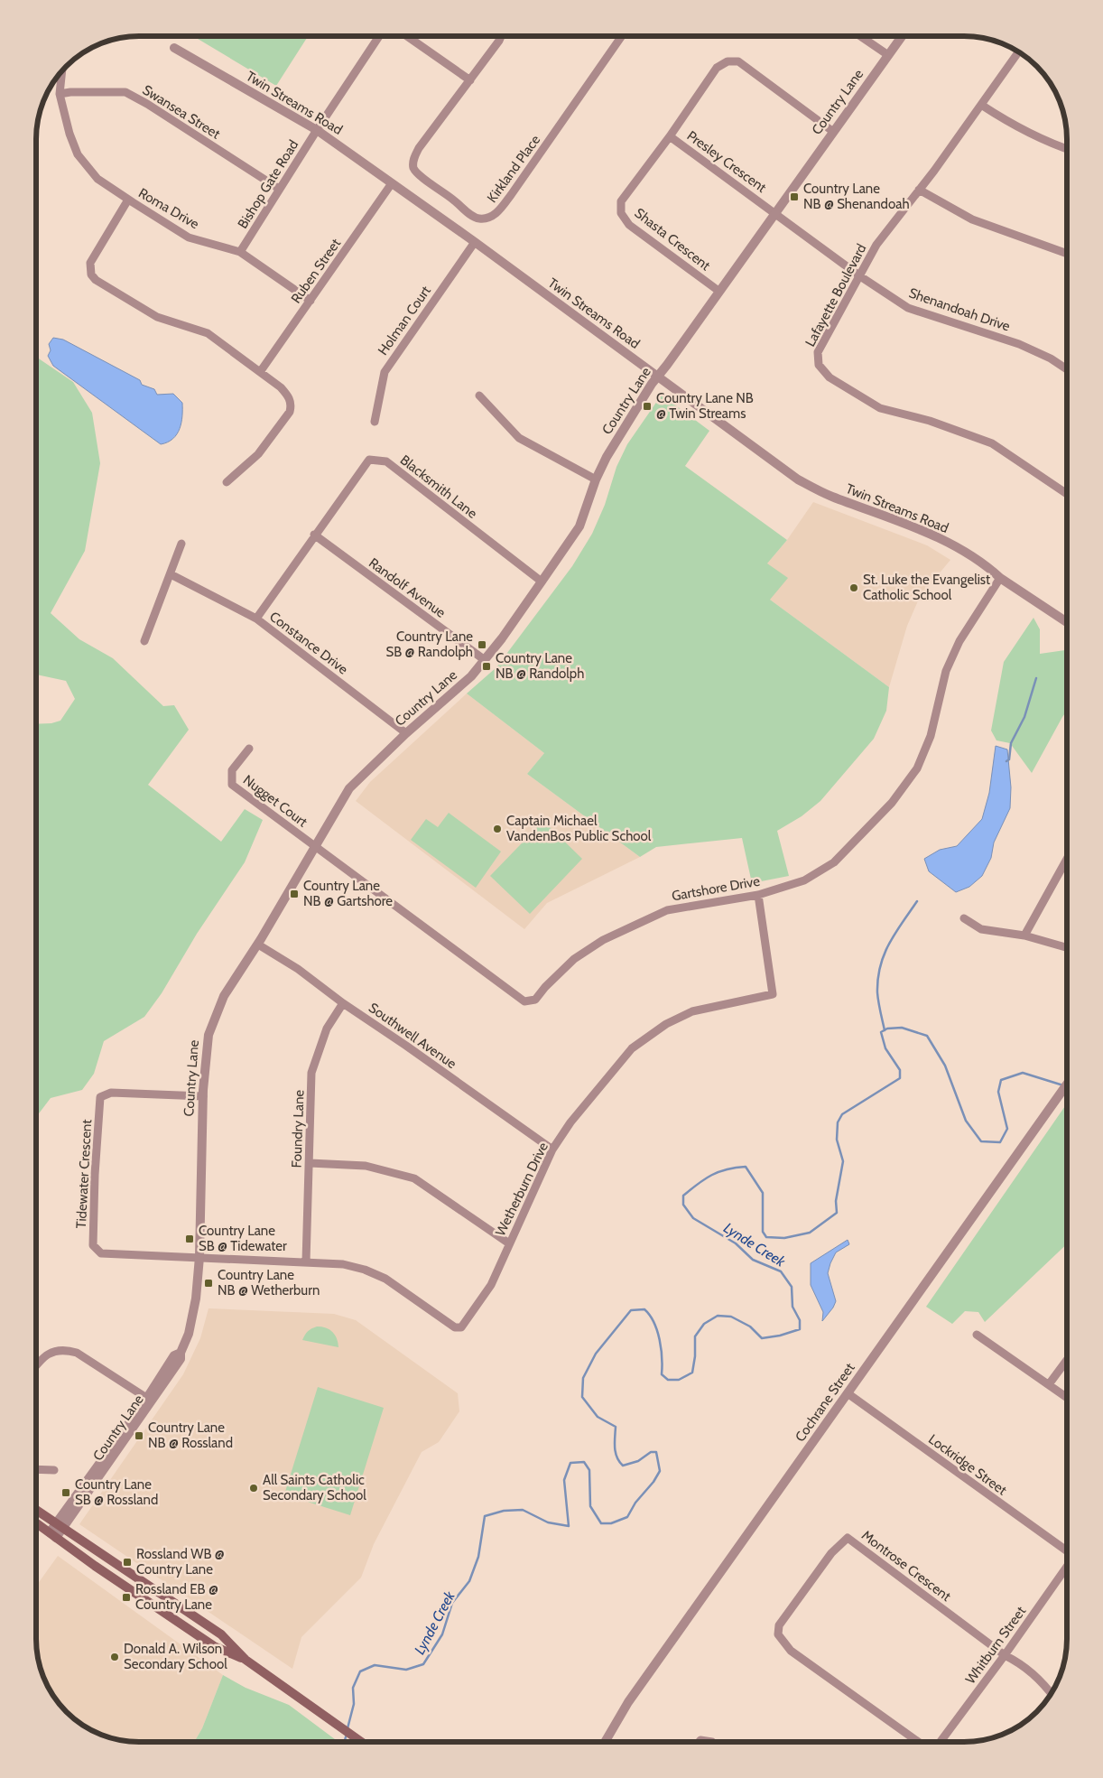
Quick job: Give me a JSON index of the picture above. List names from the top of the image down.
{
  "streets": {
    "street": [
      "Country Lane",
      "Twin Streams Road",
      "Swansea Street",
      "Presley Crescent",
      "Kirkland Place",
      "Bishop Gate Road",
      "Roma Drive",
      "Shasta Crescent",
      "Ruben Street",
      "Lafayette Boulevard",
      "Shenandoah Drive",
      "Holman Court",
      "Blacksmith Lane",
      "Randolf Avenue",
      "Constance Drive",
      "Nugget Court",
      "Gartshore Drive",
      "Southwell Avenue",
      "Foundry Lane",
      "Tidewater Crescent",
      "Wetherburn Drive",
      "Cochrane Street",
      "Lockridge Street",
      "Montrose Crescent",
      "Whitburn Street"
    ]
  },
  "crossings": [
    ["Country Lane", "Twin Streams Road"],
    ["Country Lane", "Presley Crescent"],
    ["Country Lane", "Shasta Crescent"],
    ["Country Lane", "Shenandoah Drive"],
    ["Country Lane", "Blacksmith Lane"],
    ["Country Lane", "Randolf Avenue"],
    ["Country Lane", "Constance Drive"],
    ["Country Lane", "Nugget Court"],
    ["Country Lane", "Gartshore Drive"],
    ["Country Lane", "Southwell Avenue"],
    ["Country Lane", "Tidewater Crescent"],
    ["Country Lane", "Wetherburn Drive"],
    ["Twin Streams Road", "Bishop Gate Road"],
    ["Twin Streams Road", "Ruben Street"],
    ["Twin Streams Road", "Holman Court"],
    ["Twin Streams Road", "Gartshore Drive"],
    ["Swansea Street", "Bishop Gate Road"],
    ["Swansea Street", "Roma Drive"],
    ["Presley Crescent", "Shasta Crescent"],
    ["Presley Crescent", "Shenandoah Drive"],
    ["Bishop Gate Road", "Roma Drive"],
    ["Roma Drive", "Ruben Street"],
    ["Lafayette Boulevard", "Shenandoah Drive"],
    ["Blacksmith Lane", "Randolf Avenue"],
    ["Blacksmith Lane", "Constance Drive"],
    ["Randolf Avenue", "Constance Drive"],
    ["Nugget Court", "Gartshore Drive"],
    ["Gartshore Drive", "Wetherburn Drive"],
    ["Southwell Avenue", "Foundry Lane"],
    ["Southwell Avenue", "Wetherburn Drive"],
    ["Foundry Lane", "Wetherburn Drive"],
    ["Tidewater Crescent", "Wetherburn Drive"],
    ["Cochrane Street", "Lockridge Street"],
    ["Montrose Crescent", "Whitburn Street"]
  ],
  "water": ["Lynde Creek"],
  "places": {
    "transit": [
      "Country Lane NB @ Shenandoah",
      "Country Lane NB @ Twin Streams",
      "Country Lane SB @ Randolph",
      "Country Lane NB @ Randolph",
      "Country Lane NB @ Gartshore",
      "Country Lane SB @ Tidewater",
      "Country Lane NB @ Wetherburn",
      "Country Lane NB @ Rossland",
      "Country Lane SB @ Rossland",
      "Rossland WB @ Country Lane",
      "Rossland EB @ Country Lane"
    ],
    "other": [
      "St. Luke the Evangelist Catholic School",
      "Captain Michael VandenBos Public School",
      "All Saints Catholic Secondary School",
      "Donald A. Wilson Secondary School"
    ]
  }
}
